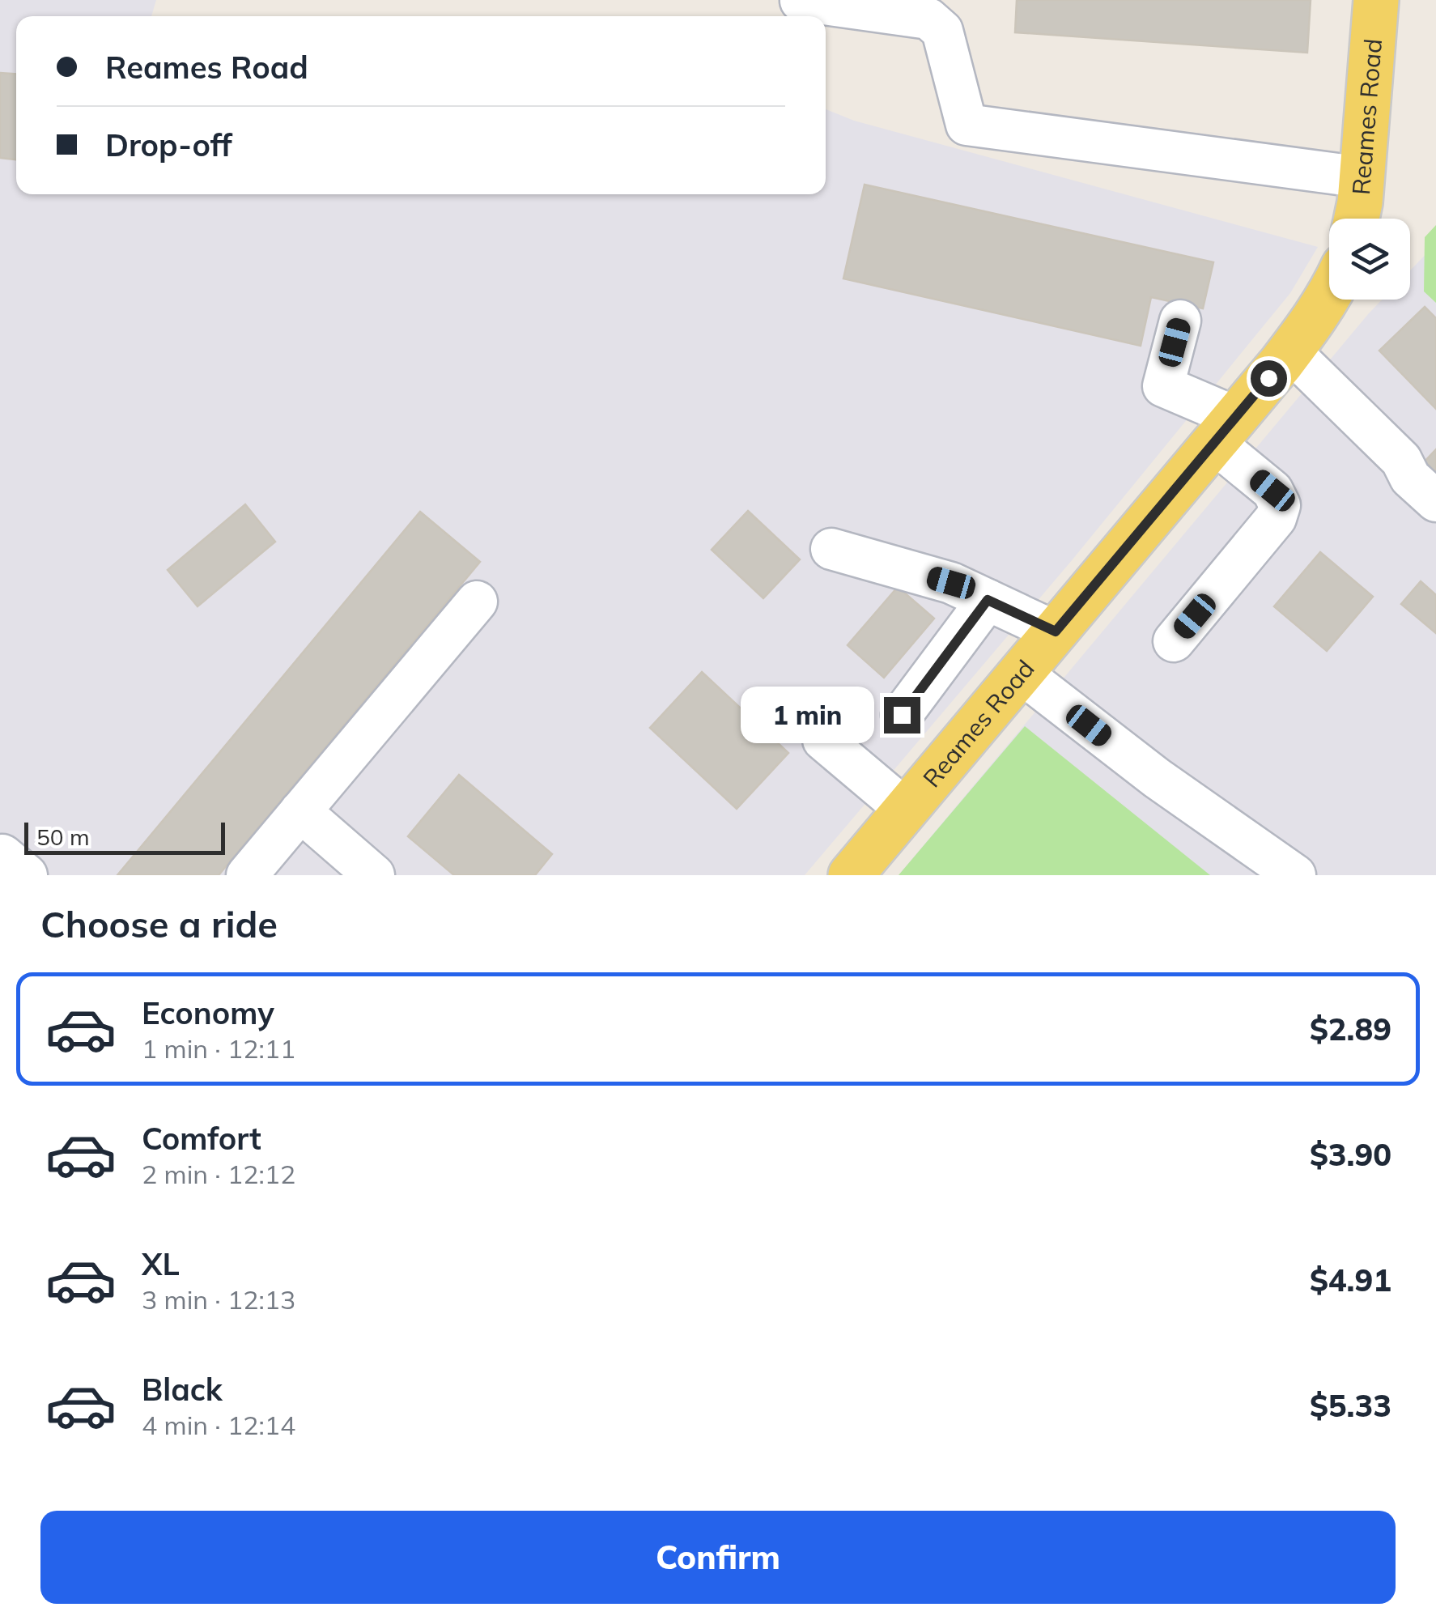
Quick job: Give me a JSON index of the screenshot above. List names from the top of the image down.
{
  "streets": {
    "main road": ["Reames Road"]
  },
  "scale_bar": "50 m",
  "page": {
    "banner": ["Reames Road", "Drop-off"],
    "bubble": "1 min",
    "scale": "50 m",
    "heading": "Choose a ride",
    "list": [
      {
        "name": "Economy",
        "note": "1 min · 12:11",
        "value": "$2.89"
      },
      {
        "name": "Comfort",
        "note": "2 min · 12:12",
        "value": "$3.90"
      },
      {
        "name": "XL",
        "note": "3 min · 12:13",
        "value": "$4.91"
      },
      {
        "name": "Black",
        "note": "4 min · 12:14",
        "value": "$5.33"
      }
    ],
    "buttons": "Confirm"
  }
}
